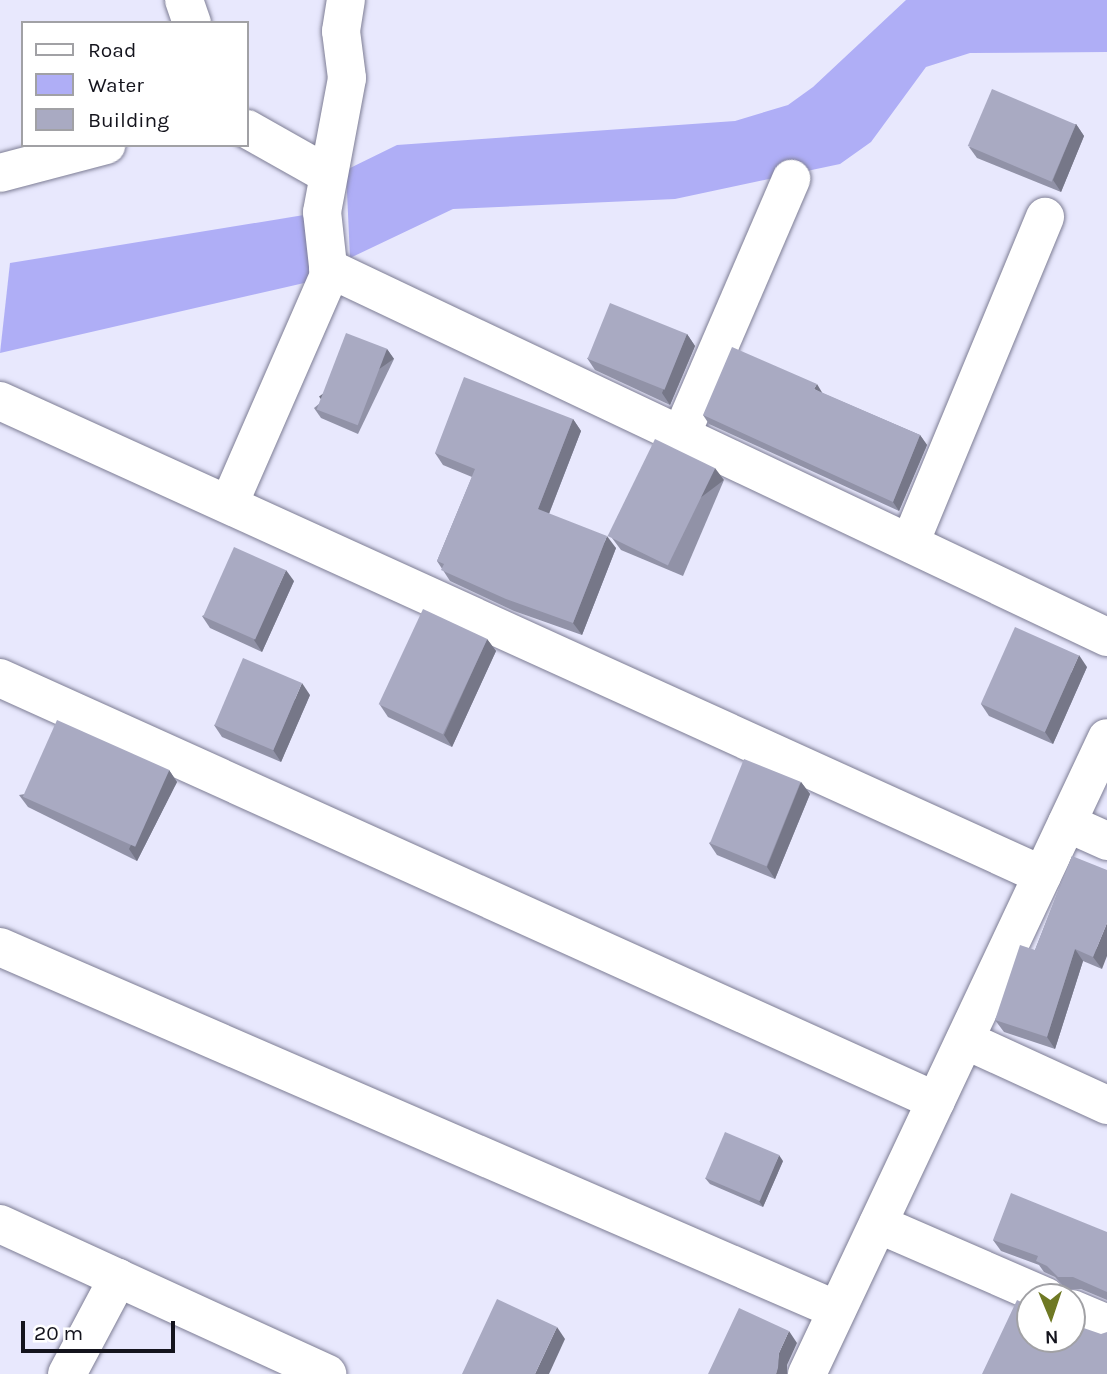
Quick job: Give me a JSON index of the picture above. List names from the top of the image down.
{
  "legend": ["Road", "Water", "Building"],
  "scale_bar": "20 m",
  "north": "bottom"
}
